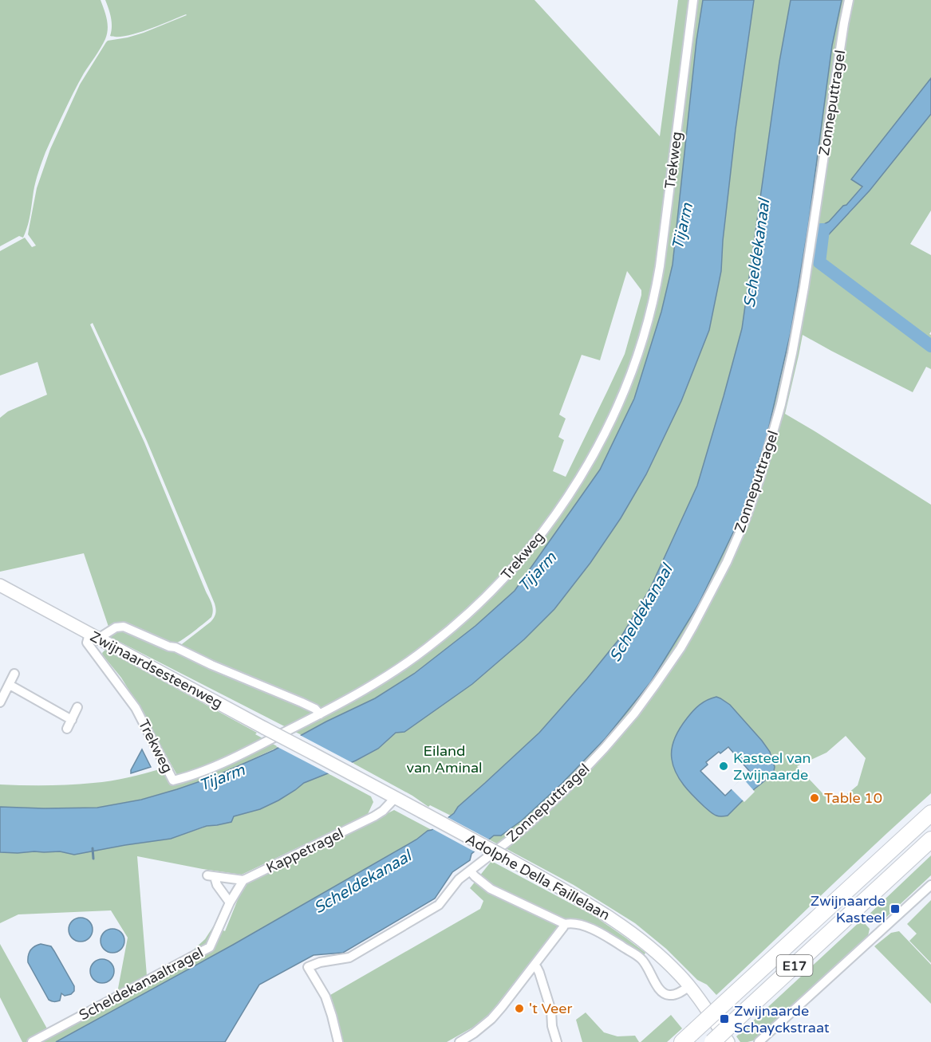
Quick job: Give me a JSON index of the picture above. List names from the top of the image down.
{
  "streets": {
    "highway": ["E17"],
    "main road": ["Zwijnaardsesteenweg", "Adolphe Della Faillelaan"],
    "street": [
      "Zonneputtragel",
      "Trekweg",
      "Kappetragel",
      "Scheldekanaaltragel"
    ]
  },
  "crossings": [
    ["Trekweg", "Zwijnaardsesteenweg"],
    ["Zwijnaardsesteenweg", "Adolphe Della Faillelaan"],
    ["Kappetragel", "Adolphe Della Faillelaan"],
    ["Kappetragel", "Scheldekanaaltragel"]
  ],
  "water": ["Tijarm", "Scheldekanaal"],
  "parks": ["Eiland van Aminal"],
  "places": {
    "other": ["Kasteel van Zwijnaarde", "Table 10", "'t Veer"],
    "transit": ["Zwijnaarde Kasteel", "Zwijnaarde Schayckstraat"]
  }
}
